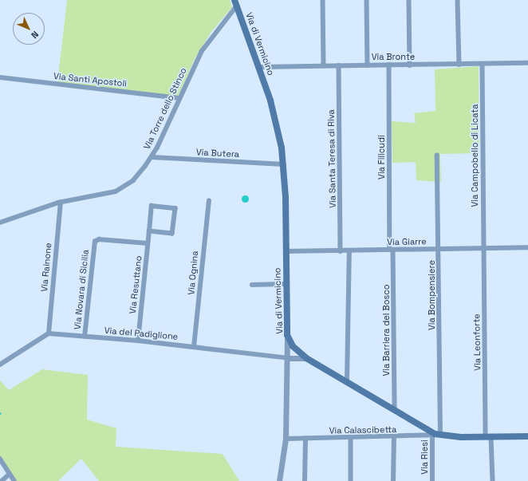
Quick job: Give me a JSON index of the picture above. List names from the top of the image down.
{
  "streets": {
    "main road": ["Via di Vermicino"],
    "street": [
      "Via Bronte",
      "Via Santi Apostoli",
      "Via Torre dello Stinco",
      "Via Butera",
      "Via Campobello di Licata",
      "Via Filicudi",
      "Via Santa Teresa di Riva",
      "Via Giarre",
      "Via Rainone",
      "Via Ognina",
      "Via Resuttano",
      "Via Novara di Sicilia",
      "Via Bompensiere",
      "Via Barriera del Bosco",
      "Via del Padiglione",
      "Via Leonforte",
      "Via Calascibetta",
      "Via Riesi"
    ]
  },
  "crossings": [
    ["Via di Vermicino", "Via Bronte"],
    ["Via di Vermicino", "Via Torre dello Stinco"],
    ["Via di Vermicino", "Via Butera"],
    ["Via di Vermicino", "Via Giarre"],
    ["Via di Vermicino", "Via Bompensiere"],
    ["Via di Vermicino", "Via Barriera del Bosco"],
    ["Via di Vermicino", "Via Leonforte"],
    ["Via di Vermicino", "Via Calascibetta"],
    ["Via di Vermicino", "Via Riesi"],
    ["Via Bronte", "Via Campobello di Licata"],
    ["Via Bronte", "Via Filicudi"],
    ["Via Bronte", "Via Santa Teresa di Riva"],
    ["Via Santi Apostoli", "Via Torre dello Stinco"],
    ["Via Torre dello Stinco", "Via Butera"],
    ["Via Torre dello Stinco", "Via Rainone"],
    ["Via Campobello di Licata", "Via Giarre"],
    ["Via Campobello di Licata", "Via Leonforte"],
    ["Via Filicudi", "Via Giarre"],
    ["Via Filicudi", "Via Barriera del Bosco"],
    ["Via Santa Teresa di Riva", "Via Giarre"],
    ["Via Giarre", "Via Bompensiere"],
    ["Via Giarre", "Via Barriera del Bosco"],
    ["Via Giarre", "Via Leonforte"],
    ["Via Rainone", "Via del Padiglione"],
    ["Via Ognina", "Via del Padiglione"],
    ["Via Resuttano", "Via Novara di Sicilia"],
    ["Via Resuttano", "Via del Padiglione"],
    ["Via Novara di Sicilia", "Via del Padiglione"],
    ["Via Calascibetta", "Via Riesi"]
  ],
  "north": "bottom right"
}
